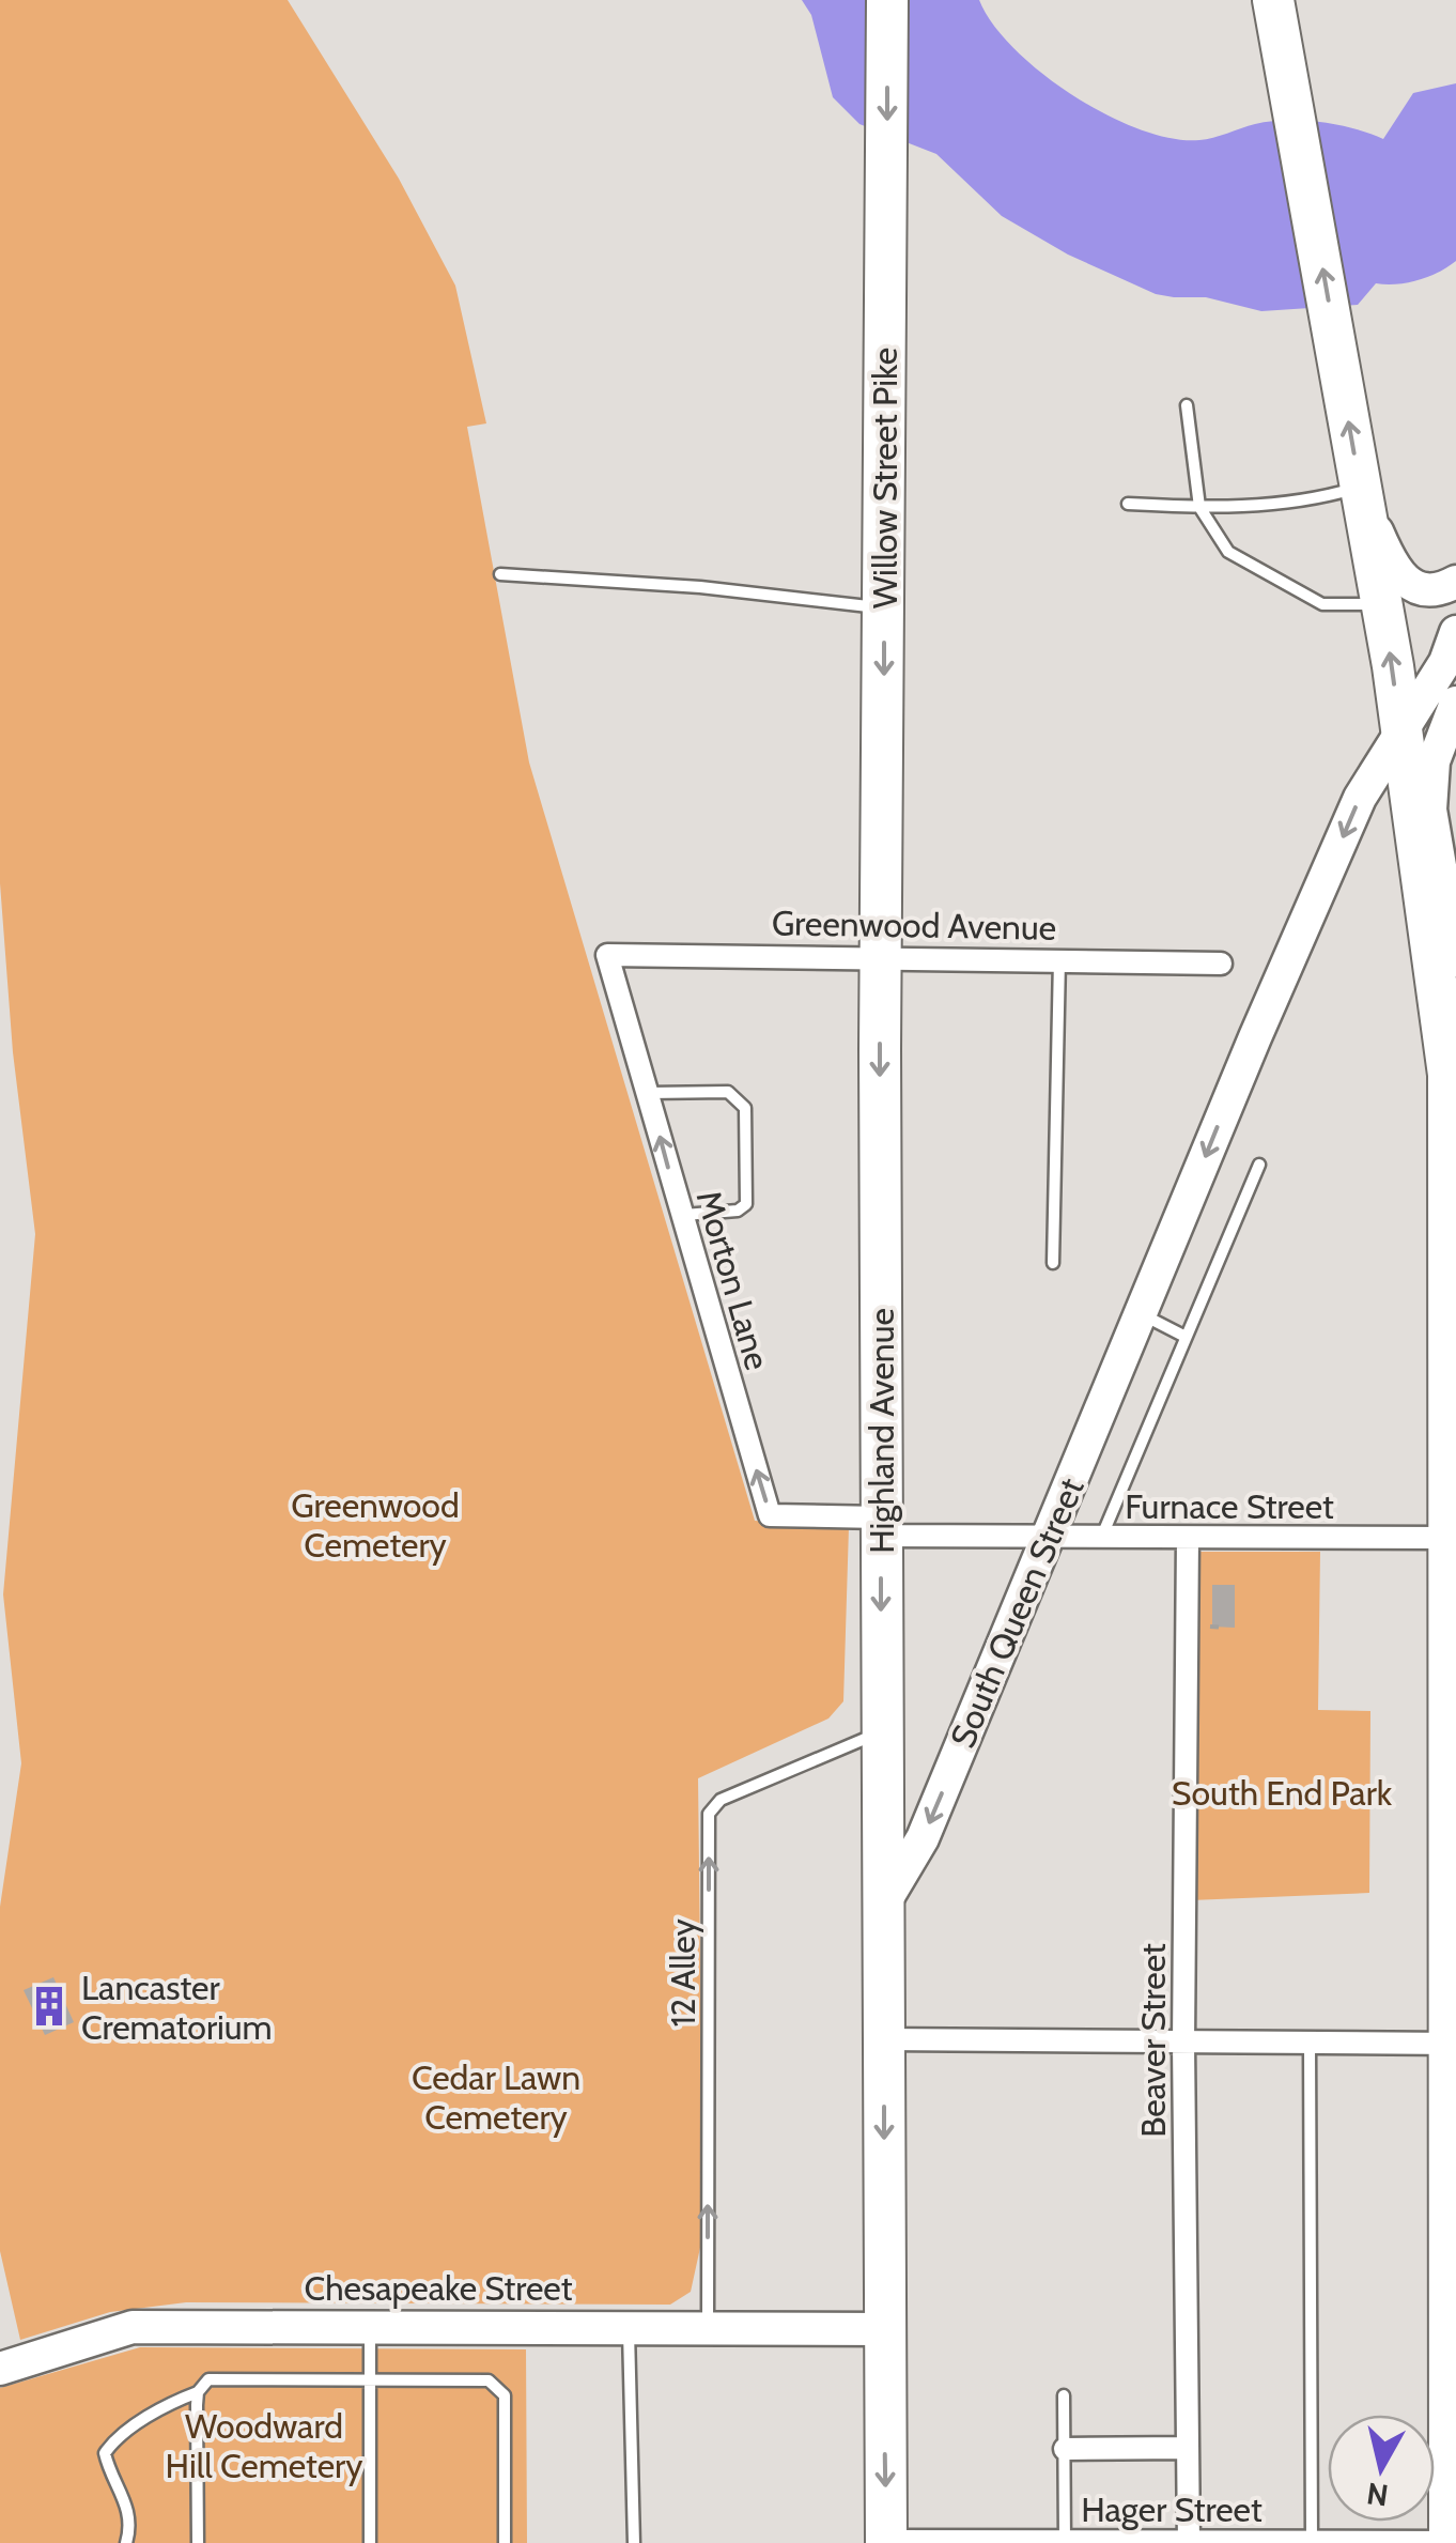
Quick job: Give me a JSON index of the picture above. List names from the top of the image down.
{
  "streets": {
    "highway": ["Willow Street Pike", "Highland Avenue"],
    "main road": ["South Queen Street", "Chesapeake Street"],
    "street": [
      "Greenwood Avenue",
      "Morton Lane",
      "Furnace Street",
      "Beaver Street",
      "Hager Street"
    ],
    "lane": ["12 Alley"]
  },
  "crossings": [
    ["Willow Street Pike", "Greenwood Avenue"],
    ["Willow Street Pike", "Highland Avenue"],
    ["Greenwood Avenue", "Morton Lane"],
    ["Greenwood Avenue", "Highland Avenue"],
    ["Morton Lane", "Highland Avenue"],
    ["Morton Lane", "Furnace Street"],
    ["Highland Avenue", "Furnace Street"],
    ["Highland Avenue", "South Queen Street"],
    ["Highland Avenue", "12 Alley"],
    ["Furnace Street", "South Queen Street"],
    ["Furnace Street", "Beaver Street"],
    ["12 Alley", "Chesapeake Street"],
    ["Beaver Street", "Hager Street"]
  ],
  "one_way": [
    "Willow Street Pike",
    "Morton Lane",
    "Highland Avenue",
    "South Queen Street",
    "12 Alley"
  ],
  "parks": [
    "Greenwood Cemetery",
    "South End Park",
    "Cedar Lawn Cemetery",
    "Woodward Hill Cemetery"
  ],
  "places": {
    "building": ["Lancaster Crematorium"]
  },
  "north": "bottom"
}
